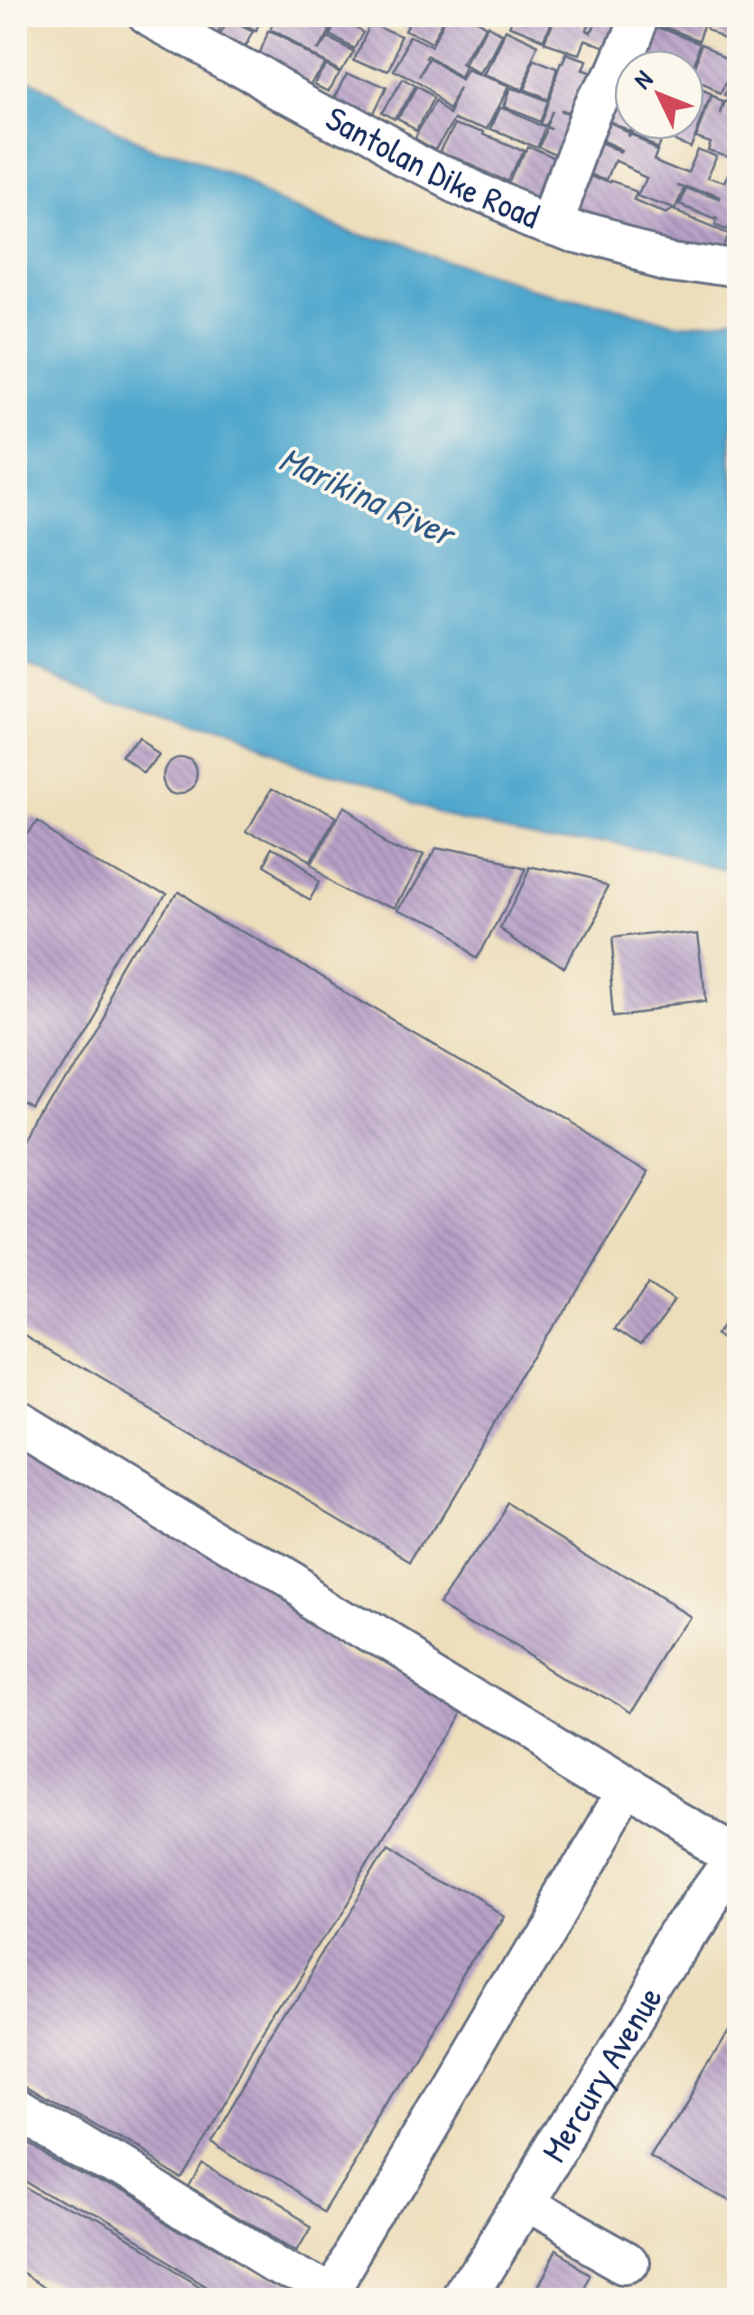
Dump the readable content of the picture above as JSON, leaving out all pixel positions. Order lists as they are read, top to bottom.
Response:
{
  "streets": {
    "street": ["Santolan Dike Road", "Mercury Avenue"]
  },
  "water": ["Marikina River"],
  "north": "top left"
}
